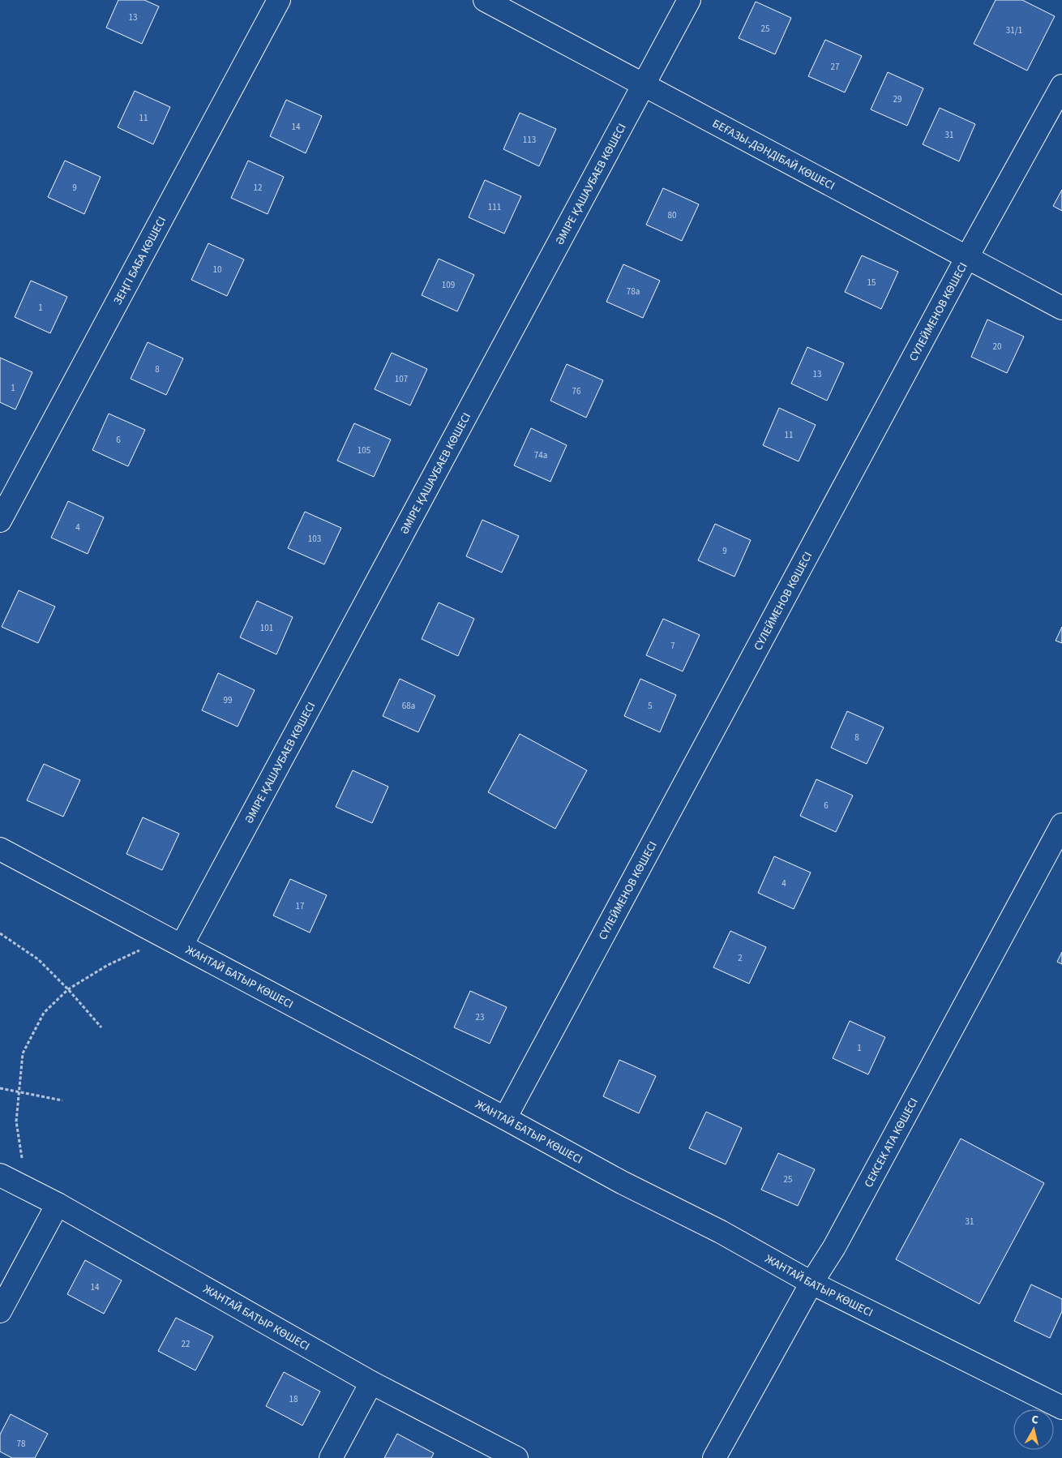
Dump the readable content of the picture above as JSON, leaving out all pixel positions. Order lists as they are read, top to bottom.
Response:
{
  "streets": {
    "street": [
      "БЕҒАЗЫ-ДӘНДІБАЙ КӨШЕСІ",
      "ӘМІРЕ ҚАШАУБАЕВ КӨШЕСІ",
      "ЗЕҢГІ БАБА КӨШЕСІ",
      "СҮЛЕЙМЕНОВ КӨШЕСІ",
      "ЖАНТАЙ БАТЫР КӨШЕСІ",
      "СЕКСЕК АТА КӨШЕСІ"
    ]
  },
  "crossings": [
    ["БЕҒАЗЫ-ДӘНДІБАЙ КӨШЕСІ", "ӘМІРЕ ҚАШАУБАЕВ КӨШЕСІ"],
    ["БЕҒАЗЫ-ДӘНДІБАЙ КӨШЕСІ", "СҮЛЕЙМЕНОВ КӨШЕСІ"],
    ["ӘМІРЕ ҚАШАУБАЕВ КӨШЕСІ", "ЖАНТАЙ БАТЫР КӨШЕСІ"],
    ["СҮЛЕЙМЕНОВ КӨШЕСІ", "ЖАНТАЙ БАТЫР КӨШЕСІ"],
    ["ЖАНТАЙ БАТЫР КӨШЕСІ", "СЕКСЕК АТА КӨШЕСІ"]
  ],
  "house_numbers": [
    "13",
    "25",
    "31/1",
    "27",
    "29",
    "11",
    "14",
    "31",
    "113",
    "9",
    "12",
    "111",
    "80",
    "10",
    "15",
    "109",
    "78а",
    "1",
    "20",
    "8",
    "13",
    "107",
    "1",
    "76",
    "11",
    "6",
    "105",
    "74а",
    "4",
    "103",
    "9",
    "101",
    "7",
    "99",
    "68а",
    "5",
    "8",
    "6",
    "4",
    "17",
    "2",
    "23",
    "1",
    "25",
    "31",
    "14",
    "22",
    "18",
    "78"
  ],
  "north": "top"
}
